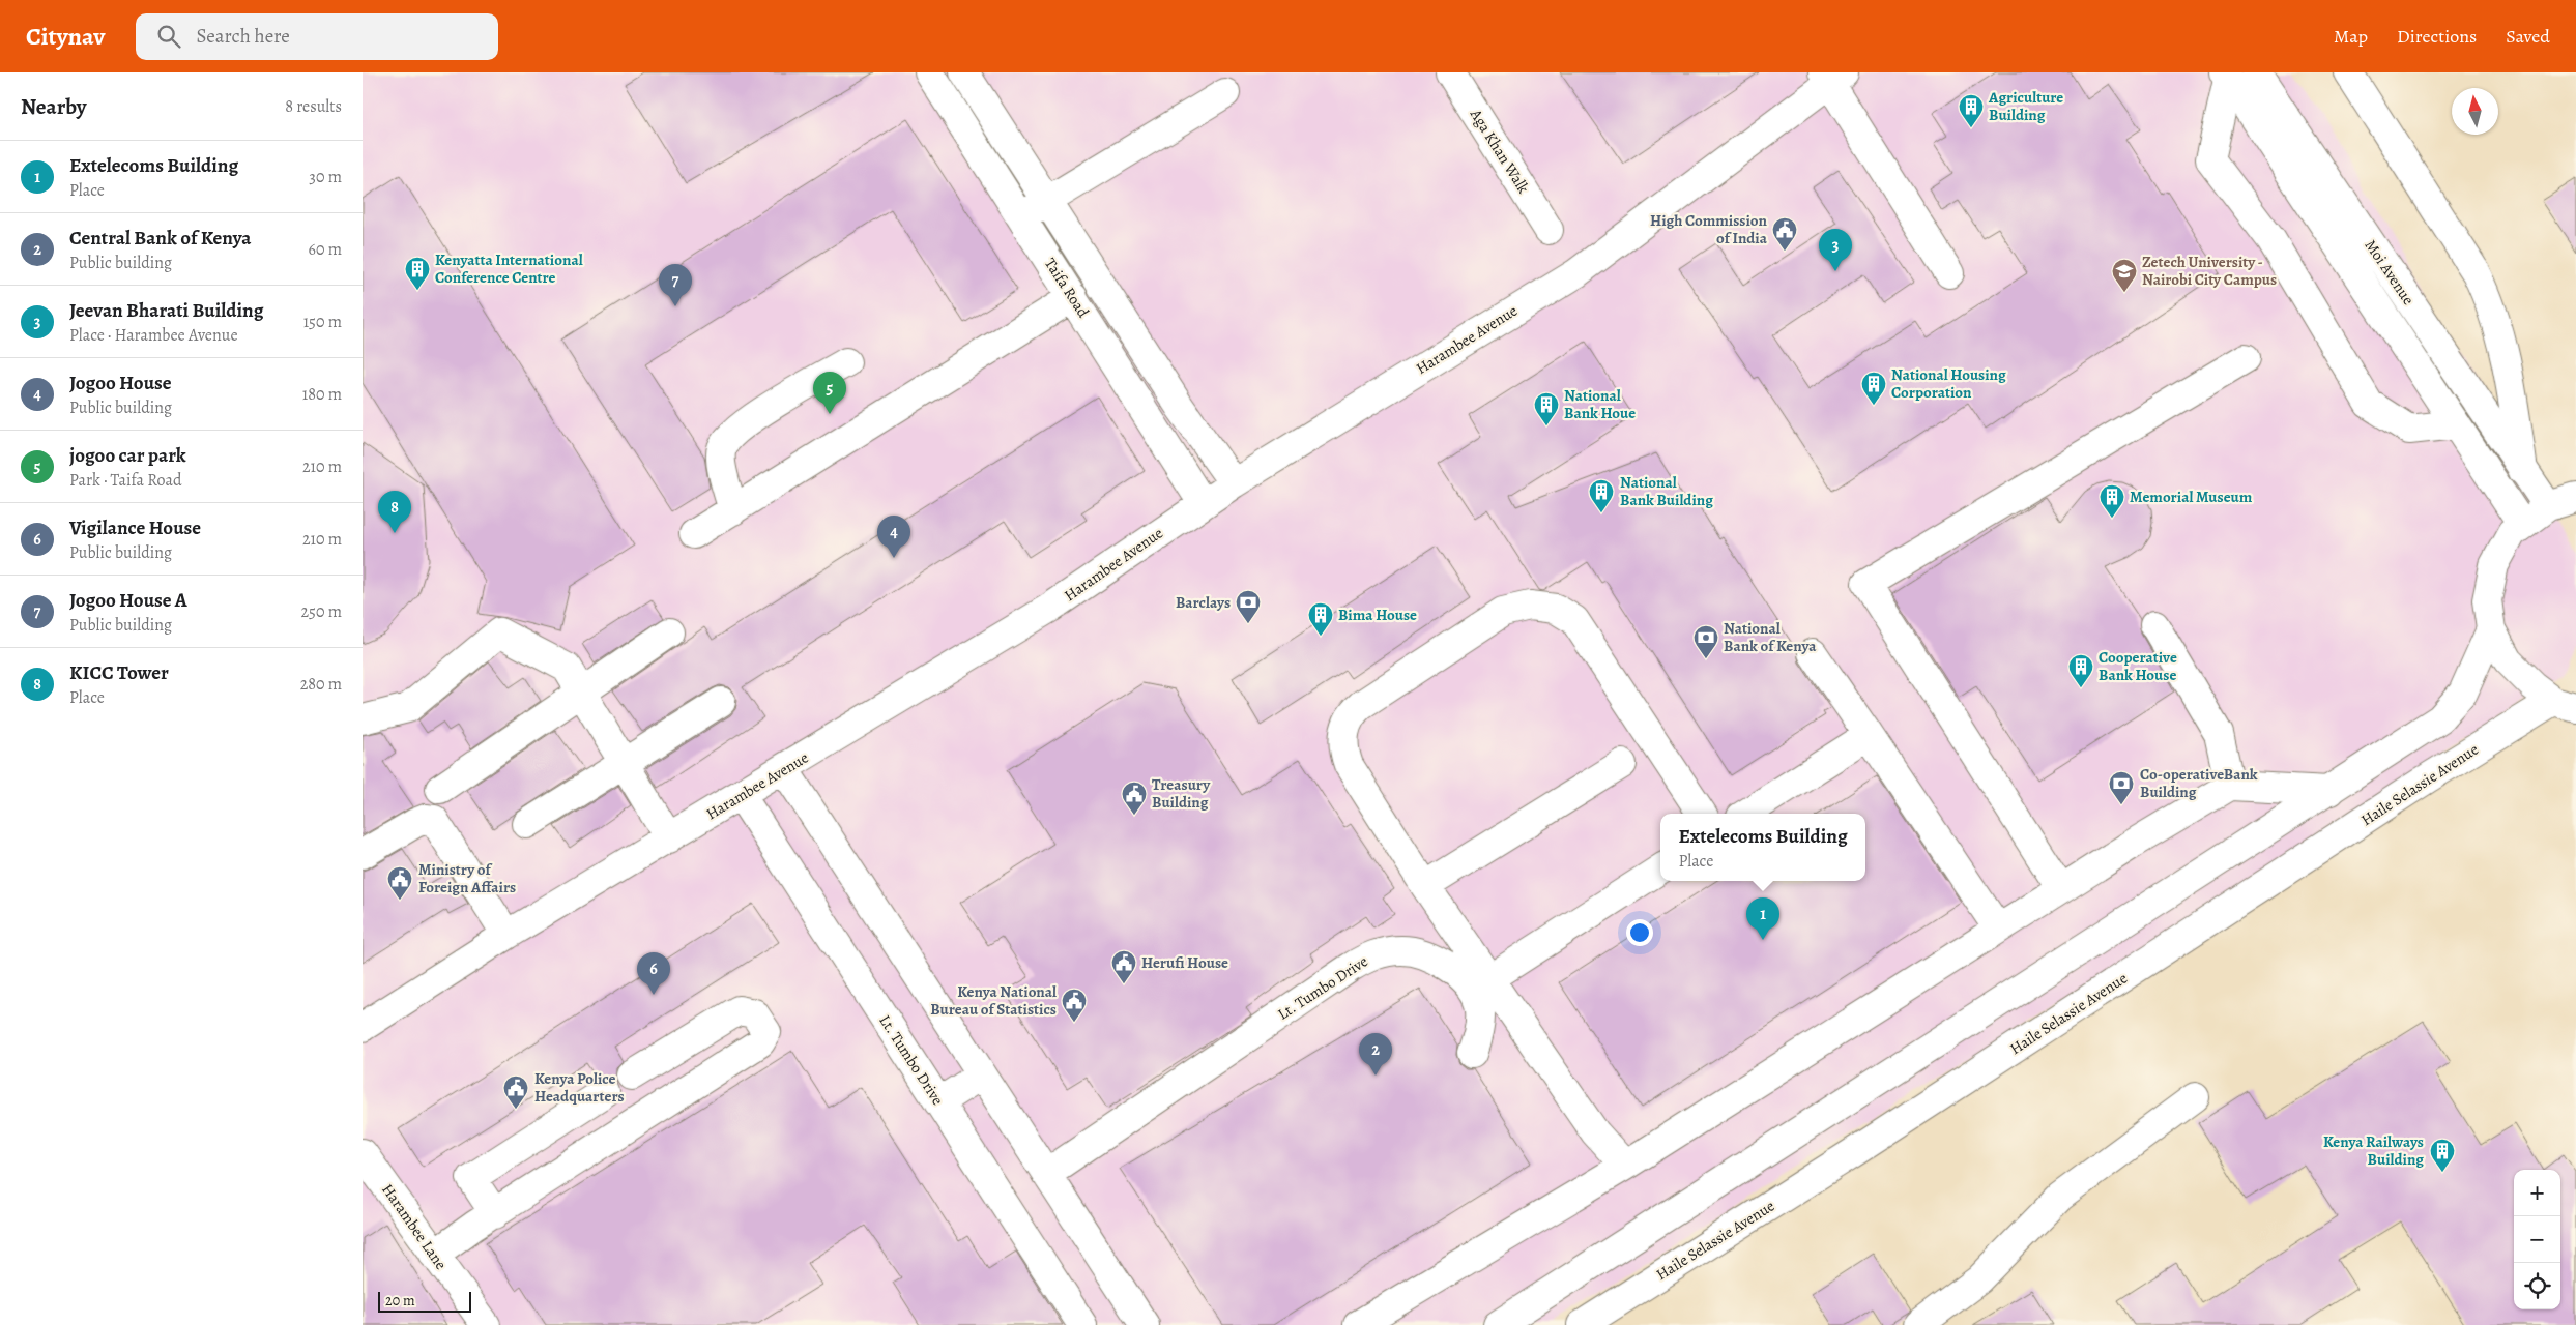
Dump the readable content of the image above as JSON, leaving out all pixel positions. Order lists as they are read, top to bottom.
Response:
{
  "streets": {
    "main road": [
      "Aga Khan Walk",
      "Moi Avenue",
      "Taifa Road",
      "Harambee Avenue",
      "Haile Selassie Avenue",
      "Lt. Tumbo Drive",
      "Harambee Lane"
    ]
  },
  "crossings": [
    ["Moi Avenue", "Haile Selassie Avenue"],
    ["Taifa Road", "Harambee Avenue"],
    ["Harambee Avenue", "Lt. Tumbo Drive"]
  ],
  "places": {
    "building": [
      "Agriculture Building",
      "Kenyatta International Conference Centre",
      "National Housing Corporation",
      "National Bank Houe",
      "National Bank Building",
      "Memorial Museum",
      "Bima House",
      "Cooperative Bank House",
      "Kenya Railways Building"
    ],
    "public building": [
      "High Commission of India",
      "Treasury Building",
      "Ministry of Foreign Affairs",
      "Herufi House",
      "Kenya National Bureau of Statistics",
      "Kenya Police Headquarters"
    ],
    "school or university": ["Zetech University - Nairobi City Campus"],
    "bank": ["Barclays", "National Bank of Kenya", "Co-operativeBank Building"]
  },
  "scale_bar": "20 m",
  "north": "top",
  "page": {
    "header": "Citynav",
    "search": "Search here",
    "nav": ["Map", "Directions", "Saved"],
    "heading": ["Nearby", "8 results"],
    "list": [
      {
        "mark": "1",
        "name": "Extelecoms Building",
        "note": "Place",
        "value": "30 m"
      },
      {
        "mark": "2",
        "name": "Central Bank of Kenya",
        "note": "Public building",
        "value": "60 m"
      },
      {
        "mark": "3",
        "name": "Jeevan Bharati Building",
        "note": "Place · Harambee Avenue",
        "value": "150 m"
      },
      {
        "mark": "4",
        "name": "Jogoo House",
        "note": "Public building",
        "value": "180 m"
      },
      {
        "mark": "5",
        "name": "jogoo car park",
        "note": "Park · Taifa Road",
        "value": "210 m"
      },
      {
        "mark": "6",
        "name": "Vigilance House",
        "note": "Public building",
        "value": "210 m"
      },
      {
        "mark": "7",
        "name": "Jogoo House A",
        "note": "Public building",
        "value": "250 m"
      },
      {
        "mark": "8",
        "name": "KICC Tower",
        "note": "Place",
        "value": "280 m"
      }
    ],
    "pins": [
      "3",
      "7",
      "5",
      "8",
      "4",
      "1",
      "6",
      "2"
    ],
    "popup": ["Extelecoms Building", "Place"],
    "map_buttons": ["+", "−"],
    "scale": "20 m"
  }
}
